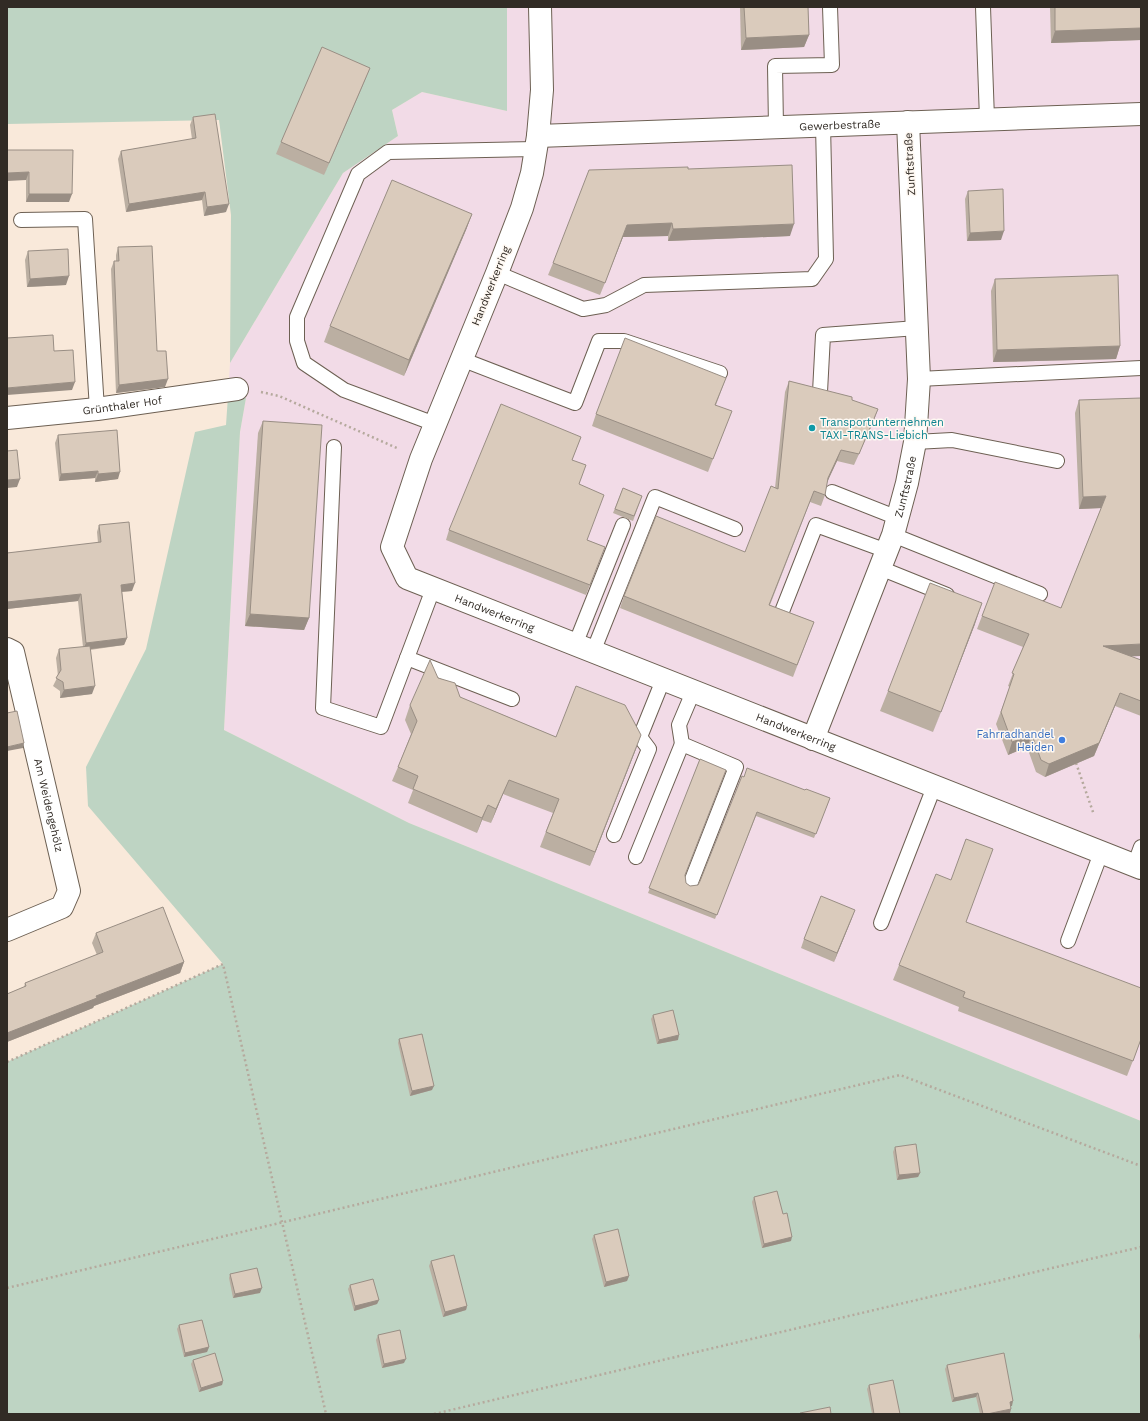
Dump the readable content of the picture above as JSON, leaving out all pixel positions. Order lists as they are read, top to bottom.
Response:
{
  "streets": {
    "street": [
      "Gewerbestraße",
      "Zunftstraße",
      "Handwerkerring",
      "Grünthaler Hof",
      "Am Weidengehölz"
    ]
  },
  "crossings": [
    ["Gewerbestraße", "Zunftstraße"],
    ["Gewerbestraße", "Handwerkerring"],
    ["Zunftstraße", "Handwerkerring"]
  ],
  "places": ["Transportunternehmen TAXI-TRANS-Liebich", "Fahrradhandel Heiden"]
}
